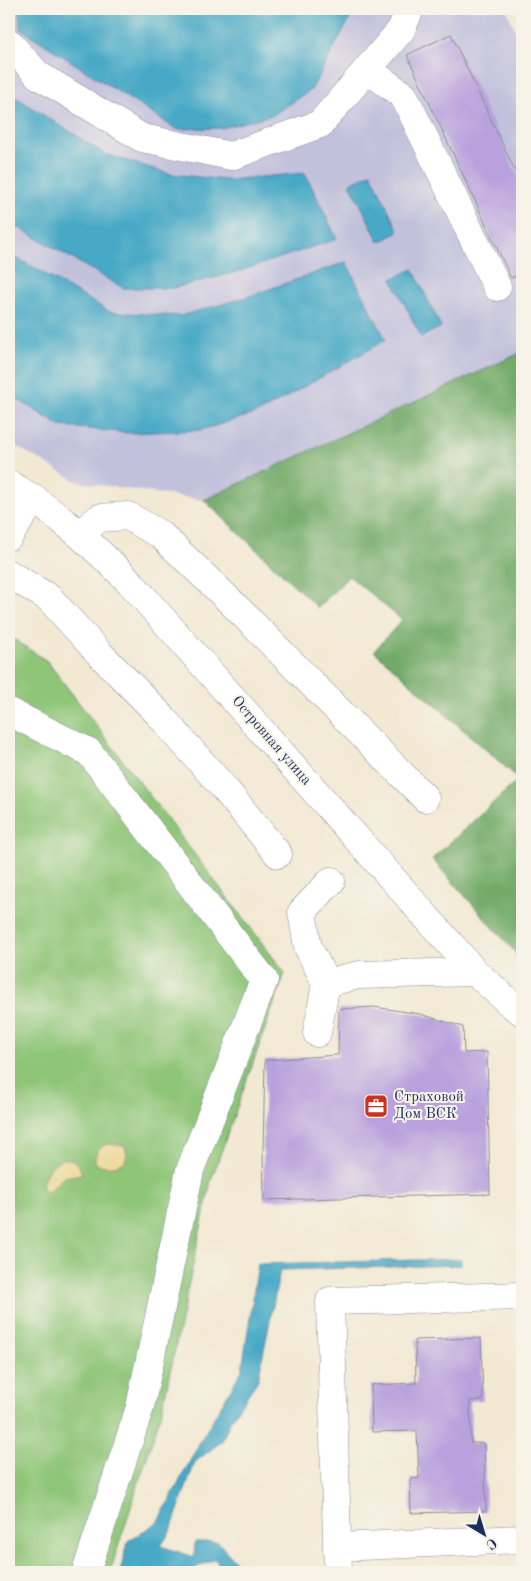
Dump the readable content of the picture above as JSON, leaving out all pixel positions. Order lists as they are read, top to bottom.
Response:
{
  "streets": {
    "street": ["Островная улица"]
  },
  "places": {
    "office": ["Страховой Дом ВСК"]
  },
  "north": "bottom right"
}
